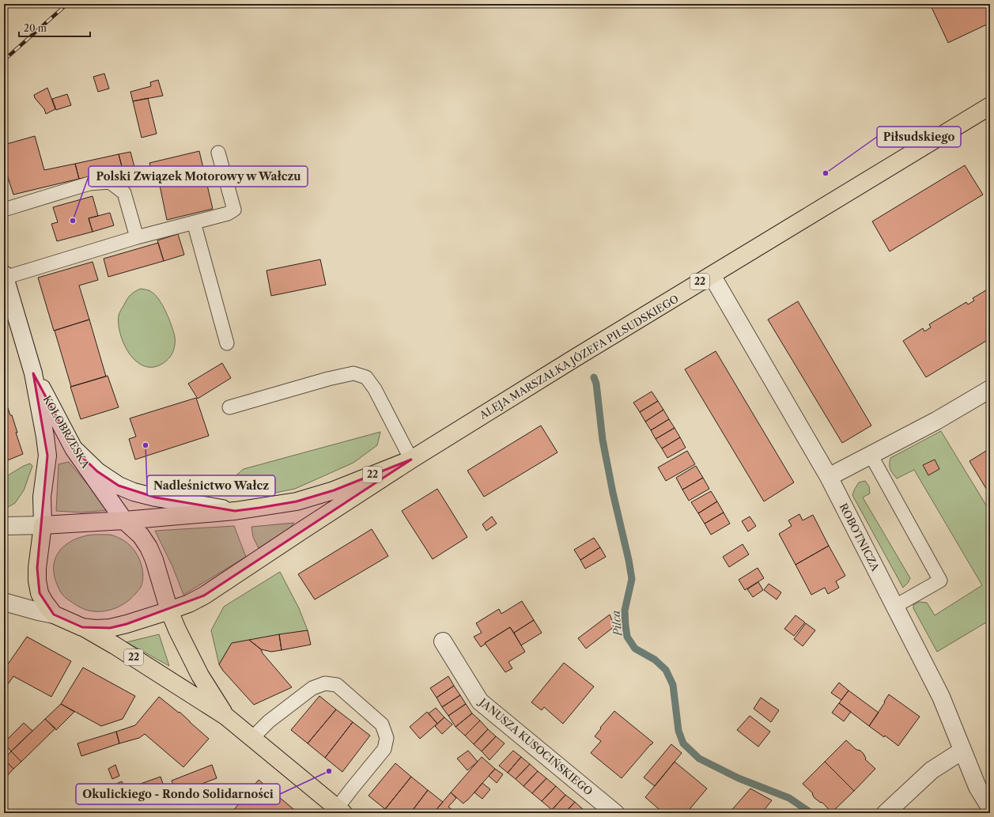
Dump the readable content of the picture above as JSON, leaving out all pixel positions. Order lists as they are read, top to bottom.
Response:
{
  "streets": {
    "main road": ["22", "ALEJA MARSZAŁKA JÓZEFA PIŁSUDSKIEGO"],
    "street": ["KOŁOBRZESKA", "ROBOTNICZA", "JANUSZA KUSOCIŃSKIEGO"]
  },
  "crossings": [
    ["22", "ALEJA MARSZAŁKA JÓZEFA PIŁSUDSKIEGO"],
    ["22", "KOŁOBRZESKA"],
    ["ALEJA MARSZAŁKA JÓZEFA PIŁSUDSKIEGO", "KOŁOBRZESKA"],
    ["ALEJA MARSZAŁKA JÓZEFA PIŁSUDSKIEGO", "ROBOTNICZA"]
  ],
  "water": ["Pilca"],
  "places": [
    "Piłsudskiego",
    "Polski Związek Motorowy w Wałczu",
    "Nadleśnictwo Wałcz",
    "Okulickiego - Rondo Solidarności"
  ],
  "scale_bar": "20 m"
}
